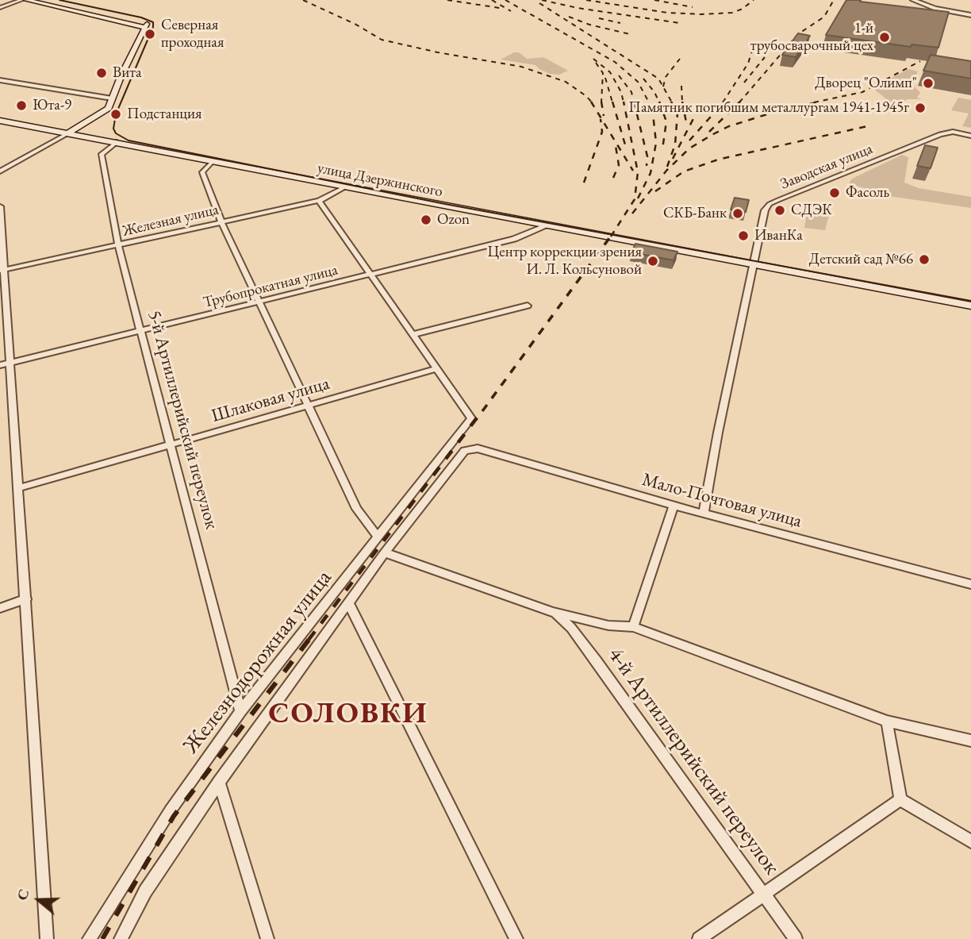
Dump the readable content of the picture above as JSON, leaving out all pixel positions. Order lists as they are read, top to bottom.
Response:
{
  "streets": {
    "main road": ["улица Дзержинского"],
    "street": [
      "Заводская улица",
      "Железная улица",
      "Трубопрокатная улица",
      "Шлаковая улица",
      "5-й Артиллерийский переулок",
      "Мало-Почтовая улица",
      "Железнодорожная улица",
      "4-й Артиллерийский переулок"
    ]
  },
  "crossings": [
    ["Заводская улица", "улица Дзержинского"],
    ["улица Дзержинского", "Железная улица"],
    ["улица Дзержинского", "Трубопрокатная улица"],
    ["улица Дзержинского", "5-й Артиллерийский переулок"],
    ["Железная улица", "5-й Артиллерийский переулок"],
    ["Трубопрокатная улица", "5-й Артиллерийский переулок"],
    ["Шлаковая улица", "5-й Артиллерийский переулок"],
    ["Шлаковая улица", "Железнодорожная улица"],
    ["5-й Артиллерийский переулок", "Железнодорожная улица"],
    ["Мало-Почтовая улица", "Железнодорожная улица"]
  ],
  "districts": ["СОЛОВКИ"],
  "places": [
    "Северная проходная",
    "1-й трубосварочный цех",
    "Вита",
    "Дворец \"Олимп\"",
    "Юта-9",
    "Памятник погибшим металлургам 1941-1945г",
    "Подстанция",
    "Фасоль",
    "СДЭК",
    "СКБ-Банк",
    "Ozon",
    "ИванКа",
    "Детский сад №66",
    "Центр коррекции зрения И. Л. Кольсуновой"
  ],
  "north": "left"
}
